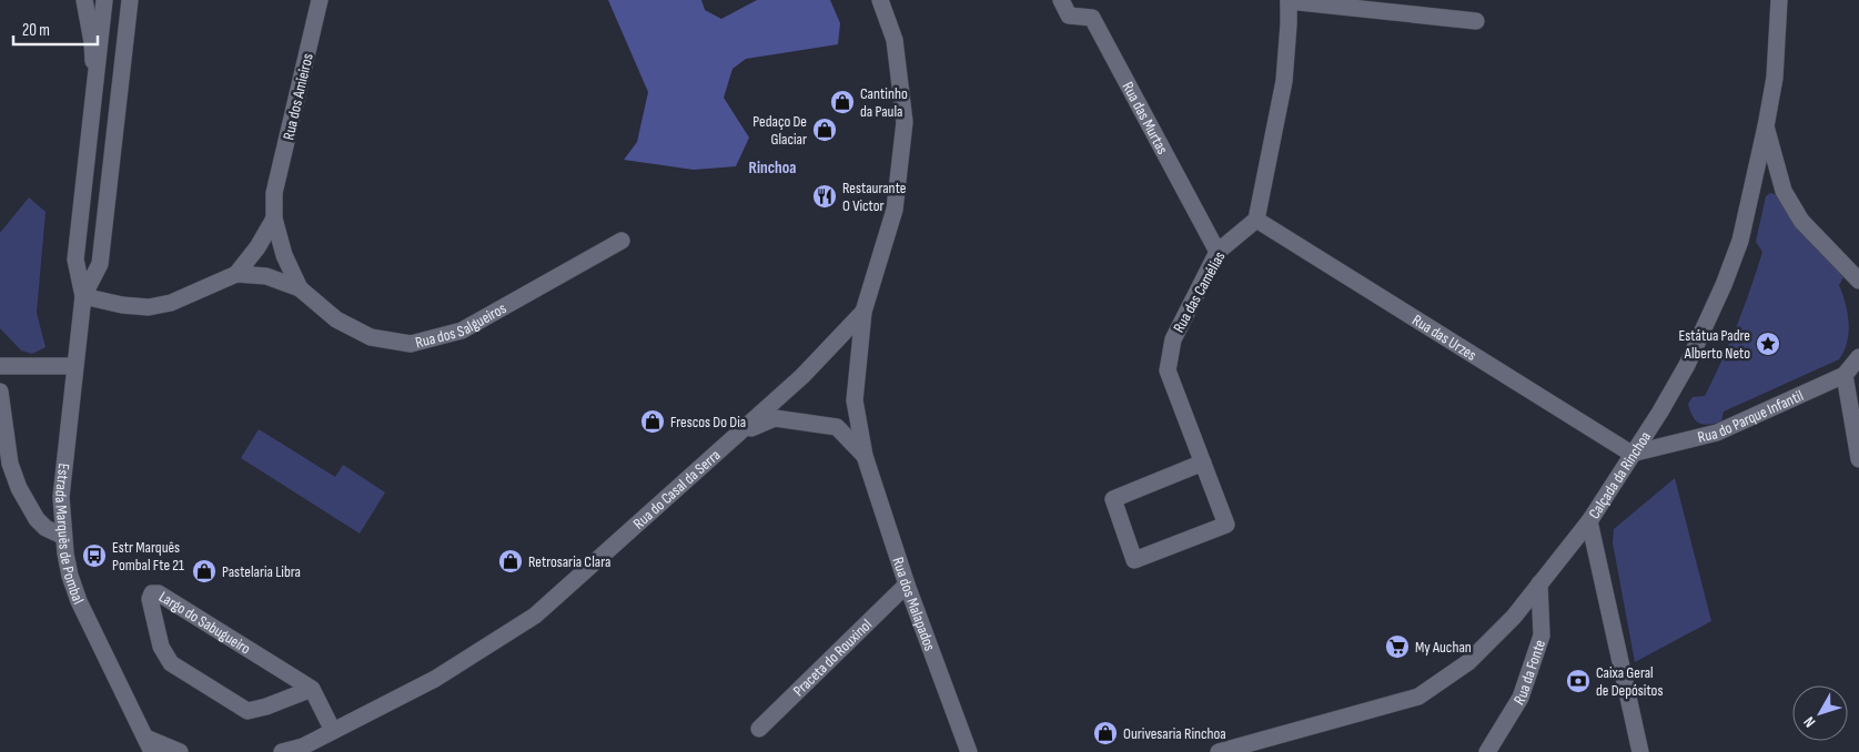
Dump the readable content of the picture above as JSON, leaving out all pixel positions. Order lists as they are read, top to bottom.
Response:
{
  "streets": {
    "street": [
      "Rua dos Amieiros",
      "Rua das Murtas",
      "Rua das Camélias",
      "Rua dos Salgueiros",
      "Rua das Urzes",
      "Rua do Parque Infantil",
      "Calçada da Rinchoa",
      "Rua do Casal da Serra",
      "Estrada Marquês de Pombal",
      "Rua dos Malapados",
      "Largo do Sabugueiro",
      "Praceta do Rouxinol",
      "Rua da Fonte"
    ]
  },
  "crossings": [
    ["Rua dos Amieiros", "Rua dos Salgueiros"],
    ["Rua das Murtas", "Rua das Camélias"],
    ["Rua das Camélias", "Rua das Urzes"],
    ["Rua dos Salgueiros", "Estrada Marquês de Pombal"],
    ["Rua das Urzes", "Rua do Parque Infantil"],
    ["Rua das Urzes", "Calçada da Rinchoa"],
    ["Rua do Parque Infantil", "Calçada da Rinchoa"],
    ["Calçada da Rinchoa", "Rua da Fonte"],
    ["Rua do Casal da Serra", "Rua dos Malapados"],
    ["Rua dos Malapados", "Praceta do Rouxinol"]
  ],
  "districts": ["Rinchoa"],
  "places": {
    "shop": [
      "Cantinho da Paula",
      "Pedaço De Glaciar",
      "Frescos Do Dia",
      "Retrosaria Clara",
      "Pastelaria Libra",
      "Ourivesaria Rinchoa"
    ],
    "restaurant": ["Restaurante O Victor"],
    "place": ["Estátua Padre Alberto Neto"],
    "bus stop": ["Estr Marquês Pombal Fte 21"],
    "supermarket": ["My Auchan"],
    "bank": ["Caixa Geral de Depósitos"]
  },
  "scale_bar": "20 m",
  "north": "bottom left"
}
